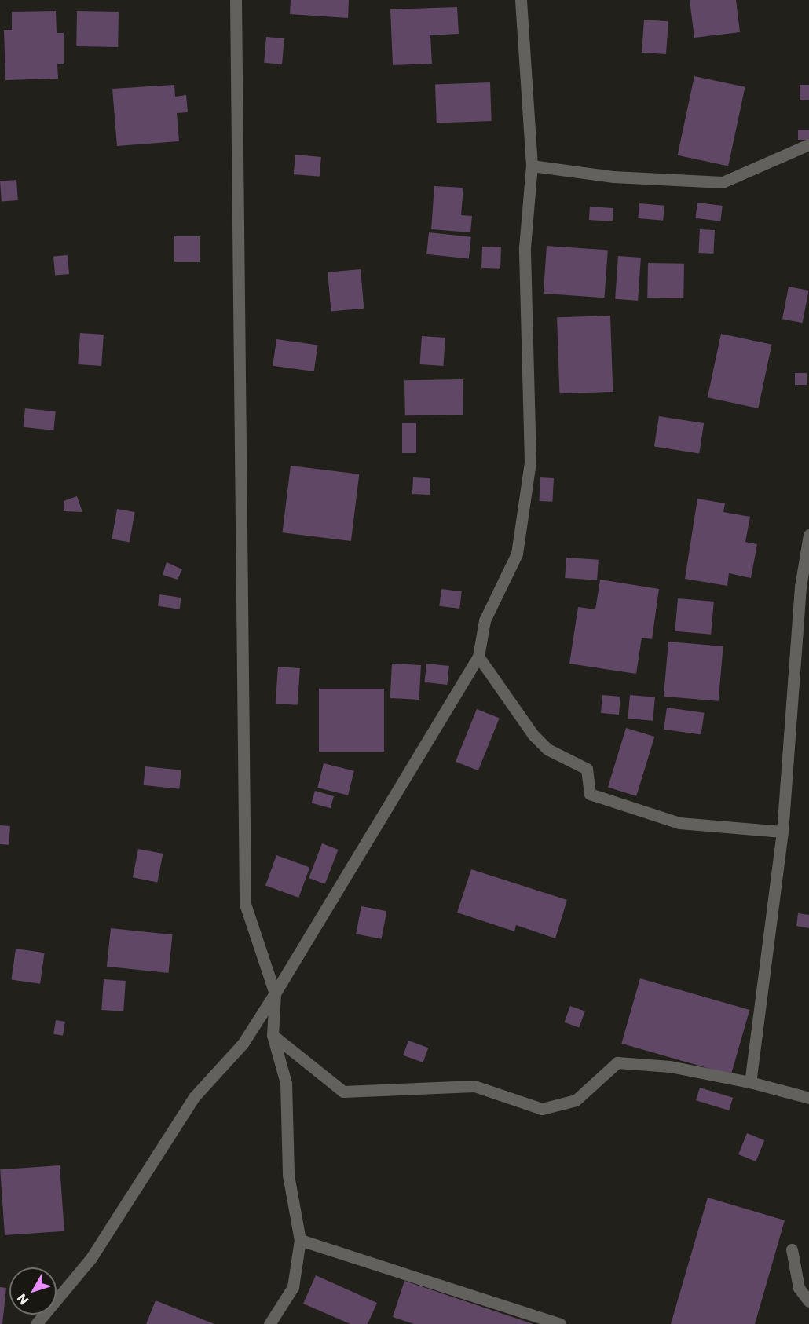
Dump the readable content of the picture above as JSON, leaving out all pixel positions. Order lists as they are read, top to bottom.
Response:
{
  "north": "bottom left"
}
